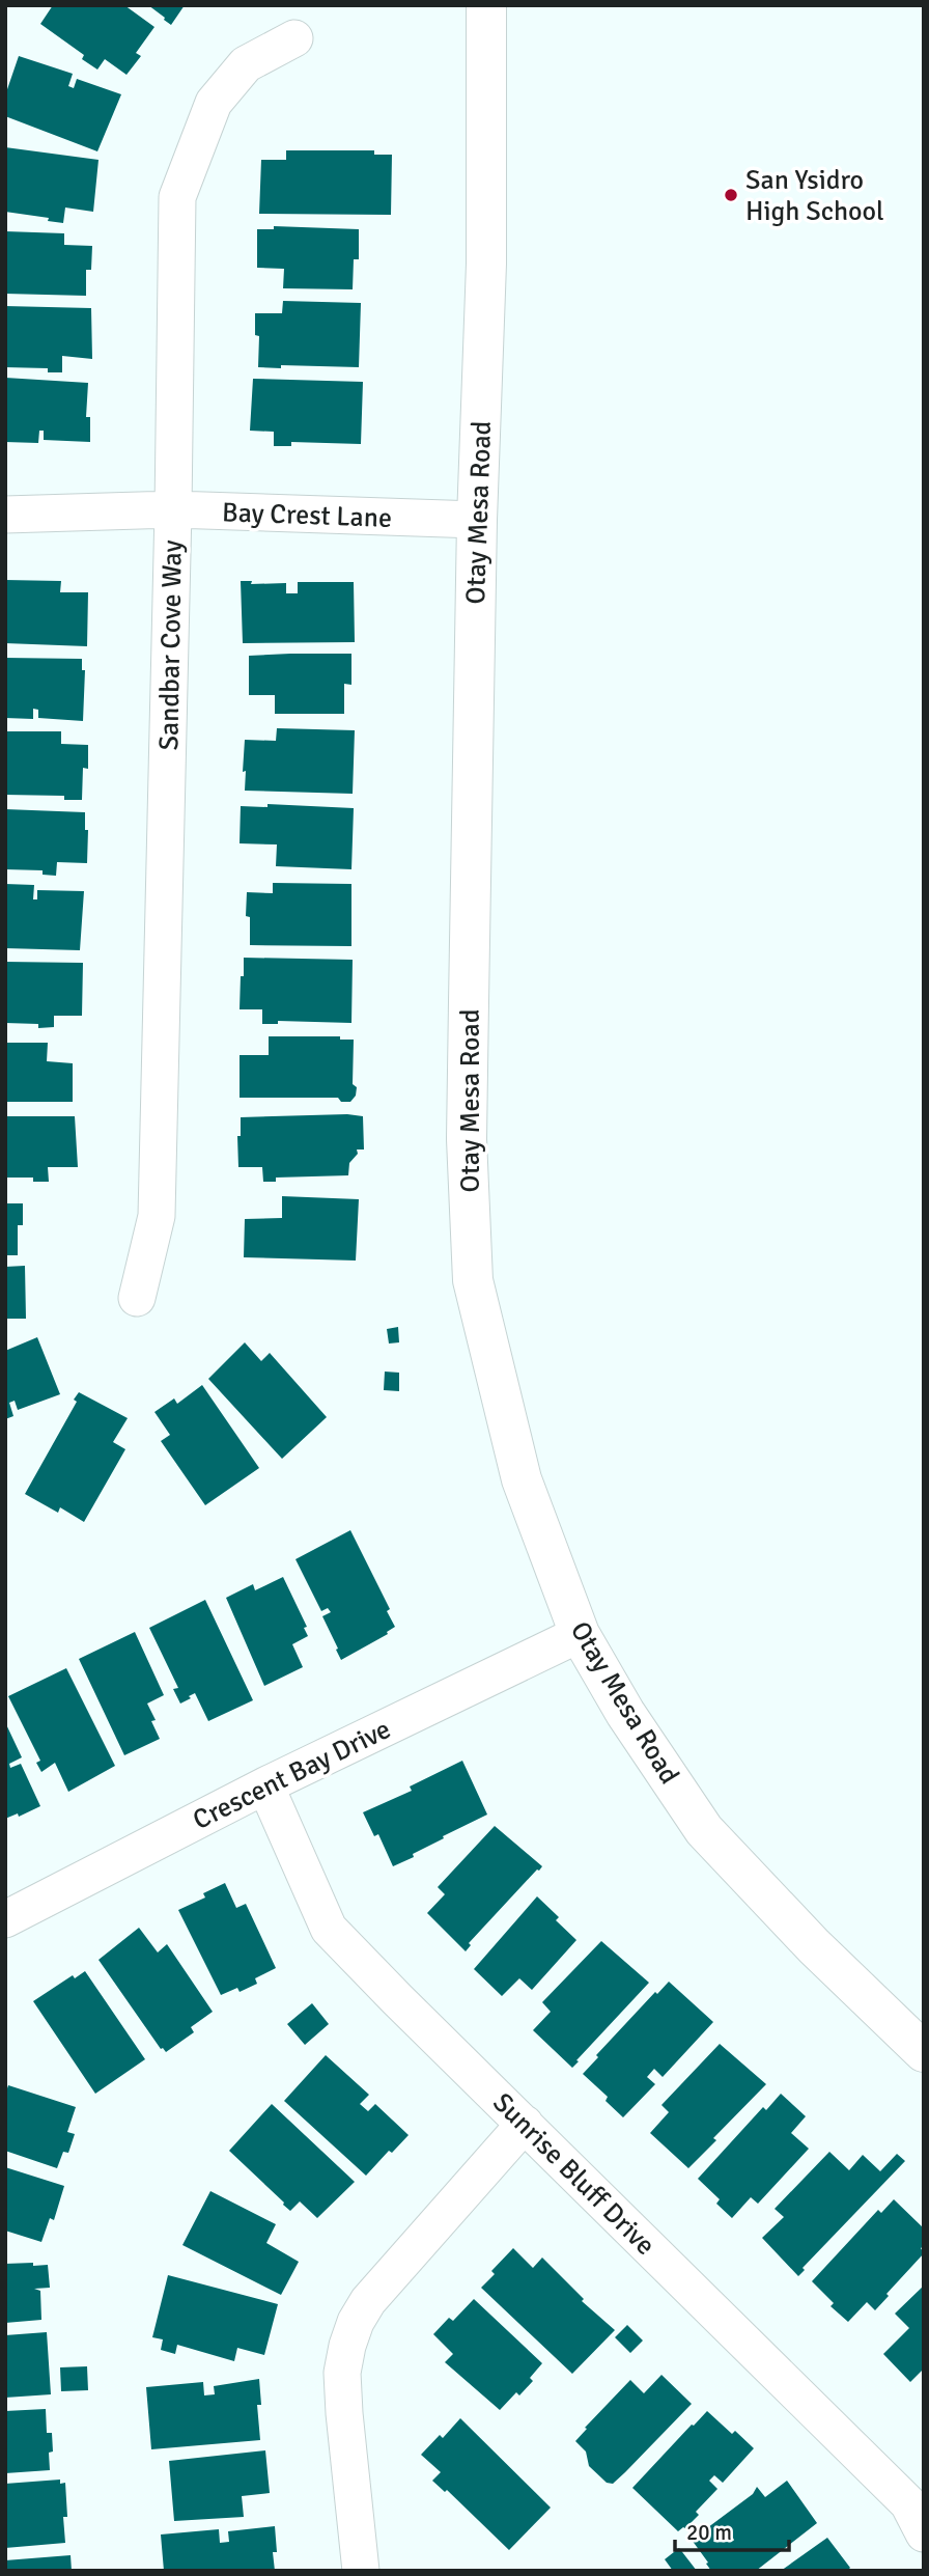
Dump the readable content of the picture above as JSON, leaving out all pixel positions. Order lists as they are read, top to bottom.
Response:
{
  "streets": {
    "main road": ["Otay Mesa Road"],
    "street": [
      "Bay Crest Lane",
      "Sandbar Cove Way",
      "Crescent Bay Drive",
      "Sunrise Bluff Drive"
    ]
  },
  "crossings": [
    ["Otay Mesa Road", "Bay Crest Lane"],
    ["Otay Mesa Road", "Crescent Bay Drive"],
    ["Bay Crest Lane", "Sandbar Cove Way"],
    ["Crescent Bay Drive", "Sunrise Bluff Drive"]
  ],
  "places": ["San Ysidro High School"],
  "scale_bar": "20 m"
}
